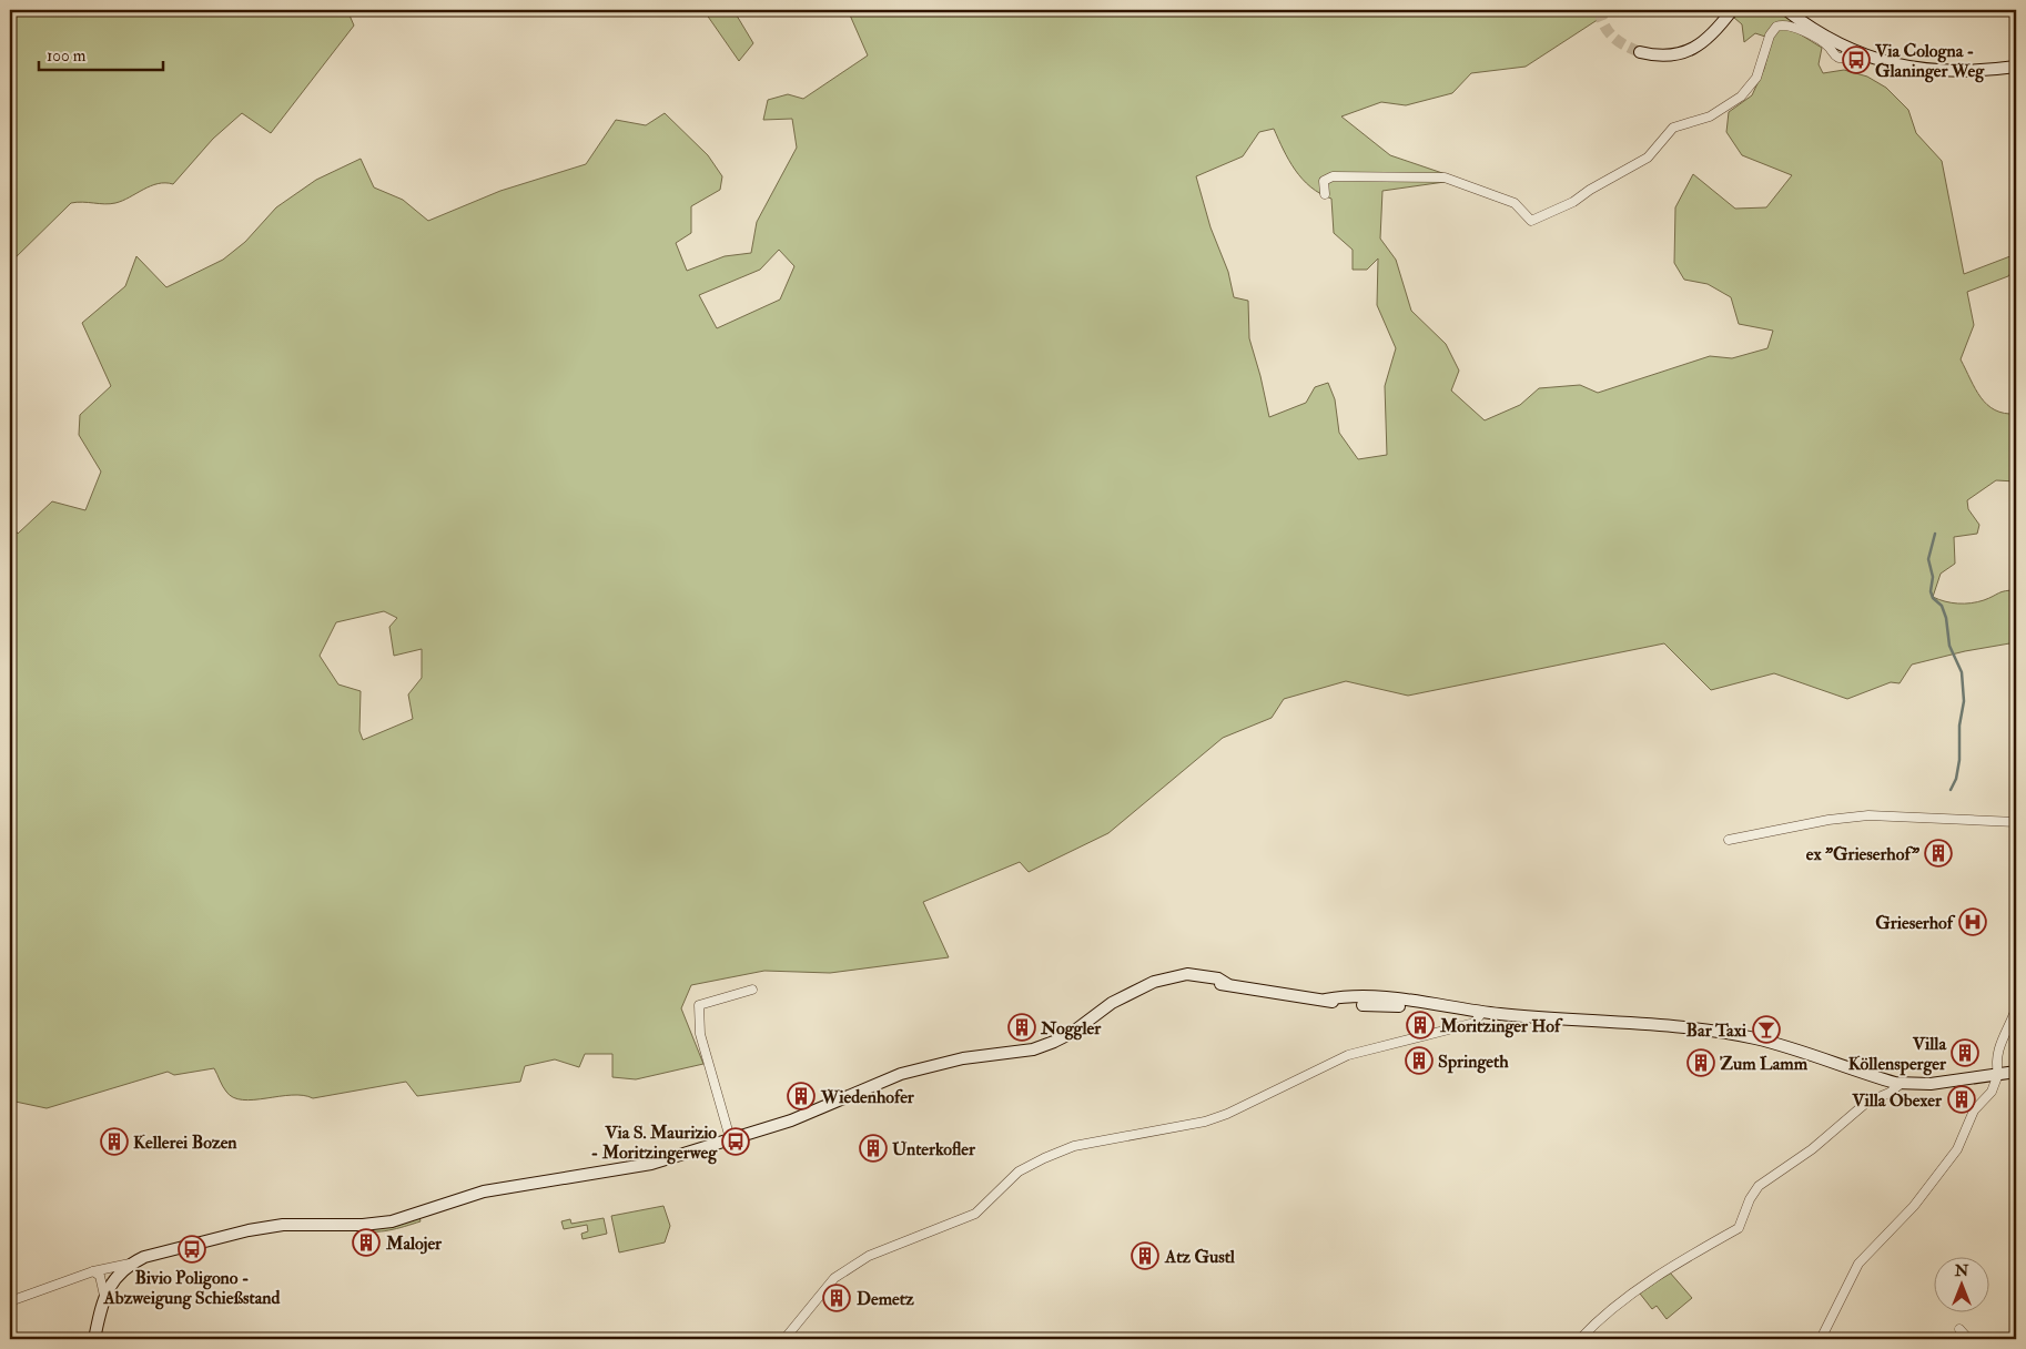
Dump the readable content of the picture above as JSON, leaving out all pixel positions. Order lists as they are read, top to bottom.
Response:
{
  "places": {
    "bus stop": ["Via Cologna - Glaninger Weg", "Via S. Maurizio - Moritzingerweg", "Bivio Poligono - Abzweigung Schießstand"],
    "building": [
      "ex \"Grieserhof\"",
      "Moritzinger Hof",
      "Noggler",
      "Villa Köllensperger",
      "Springeth",
      "Zum Lamm",
      "Wiedenhofer",
      "Villa Obexer",
      "Kellerei Bozen",
      "Unterkofler",
      "Malojer",
      "Atz Gustl",
      "Demetz"
    ],
    "hospital": ["Grieserhof"],
    "bar": ["Bar Taxi"]
  },
  "scale_bar": "100 m",
  "north": "top"
}
